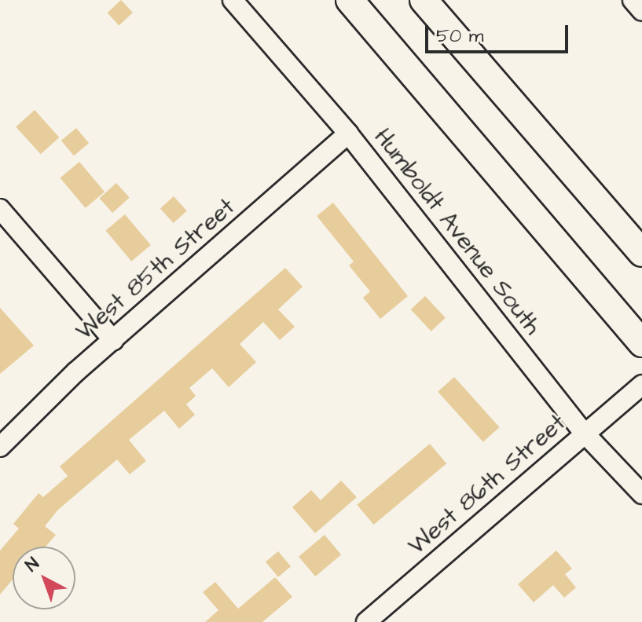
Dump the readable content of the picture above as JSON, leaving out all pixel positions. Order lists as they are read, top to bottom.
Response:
{
  "streets": {
    "street": ["Humboldt Avenue South", "West 85th Street", "West 86th Street"]
  },
  "crossings": [
    ["Humboldt Avenue South", "West 85th Street"],
    ["Humboldt Avenue South", "West 86th Street"]
  ],
  "scale_bar": "50 m",
  "north": "top left"
}
